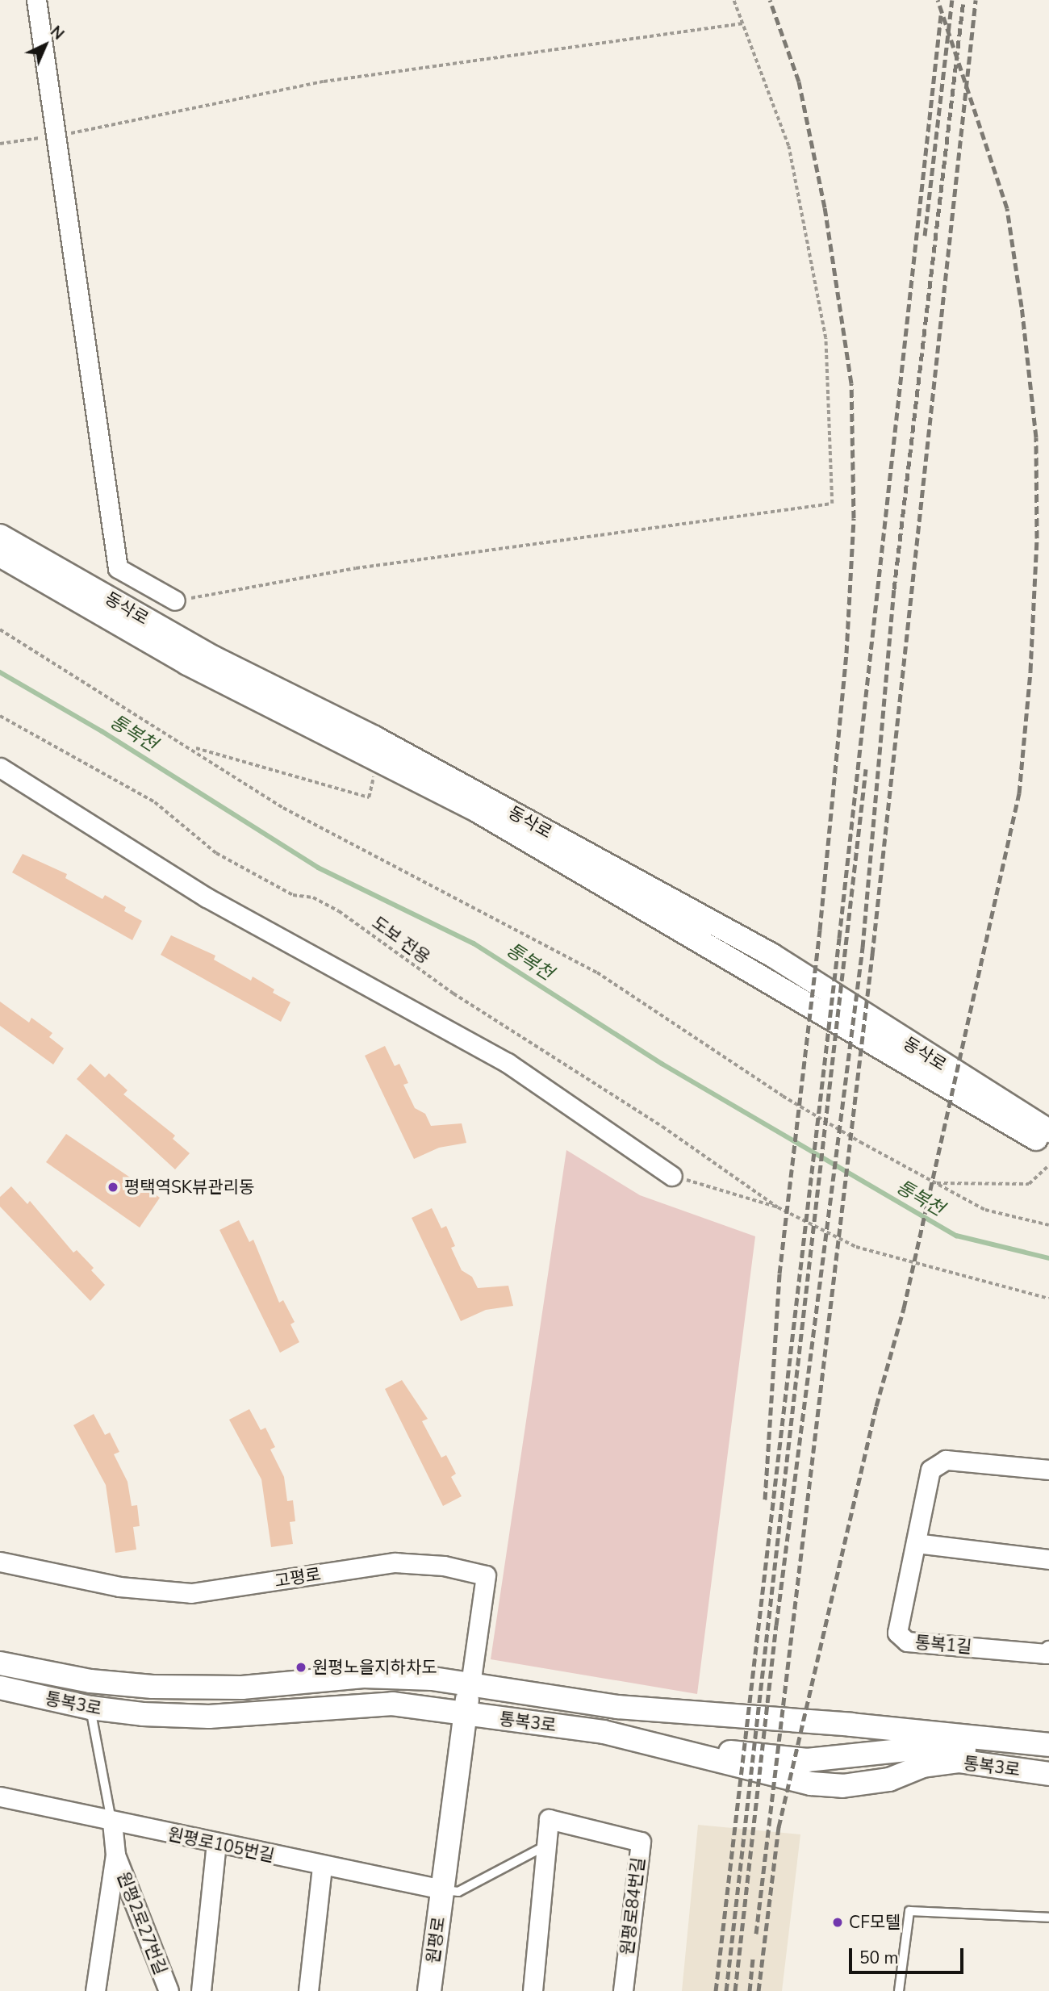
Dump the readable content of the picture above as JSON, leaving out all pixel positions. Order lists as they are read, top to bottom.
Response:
{
  "streets": {
    "street": [
      "동삭로",
      "고평로",
      "통복1길",
      "통복3로",
      "원평로105번길",
      "원평로84번길",
      "원평2로27번길",
      "원평로"
    ],
    "path": ["도보 전용"]
  },
  "crossings": [
    ["고평로", "통복3로"],
    ["고평로", "원평로"],
    ["통복3로", "원평2로27번길"],
    ["통복3로", "원평로"],
    ["원평로105번길", "원평2로27번길"],
    ["원평로105번길", "원평로"]
  ],
  "water": ["통복천"],
  "places": ["평택역SK뷰관리동", "원평노을지하차도", "CF모텔"],
  "scale_bar": "50 m",
  "north": "top right"
}
